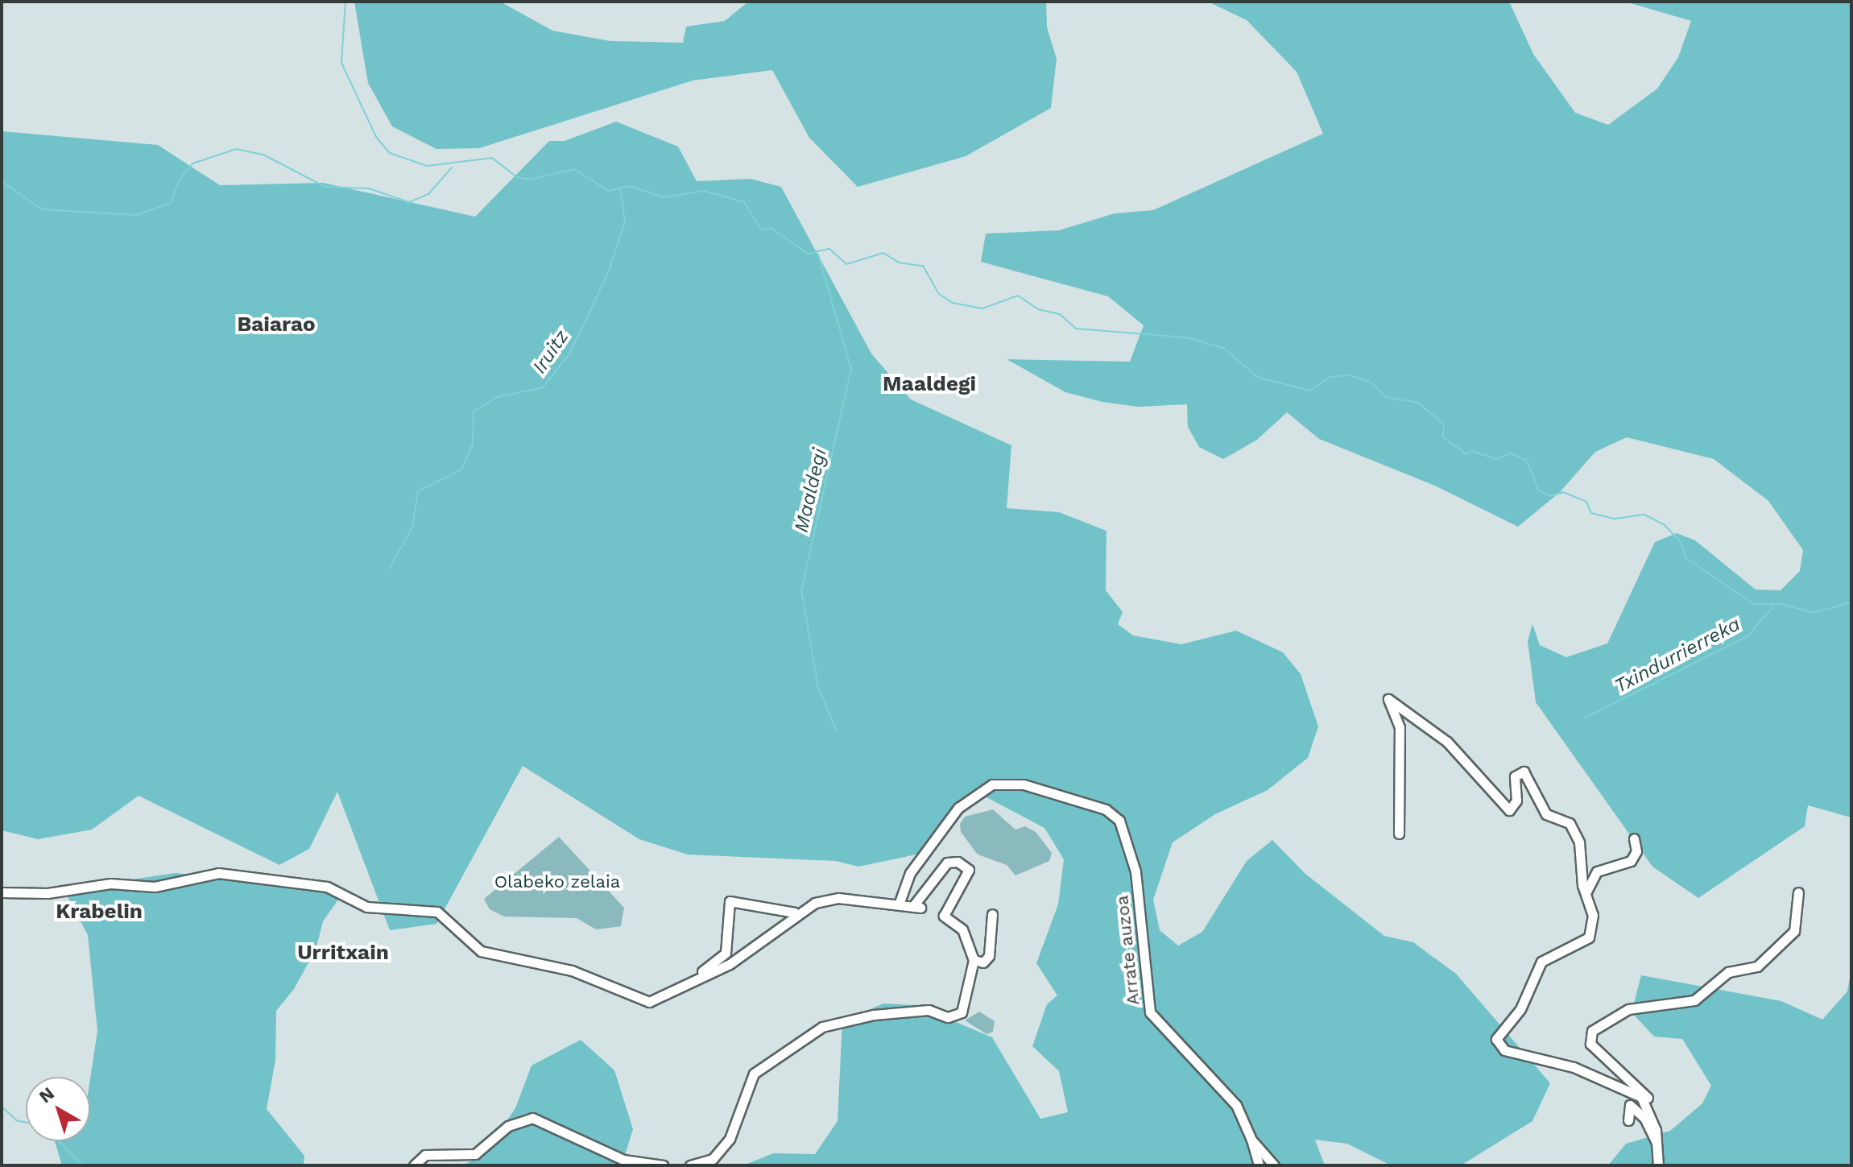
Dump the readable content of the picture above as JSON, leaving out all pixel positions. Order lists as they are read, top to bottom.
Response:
{
  "streets": {
    "street": ["Arrate auzoa"]
  },
  "districts": [
    "Baiarao",
    "Maaldegi",
    "Krabelin",
    "Urritxain"
  ],
  "water": ["Iruitz", "Maaldegi", "Txindurrierreka"],
  "parks": ["Olabeko zelaia"],
  "north": "top left"
}
